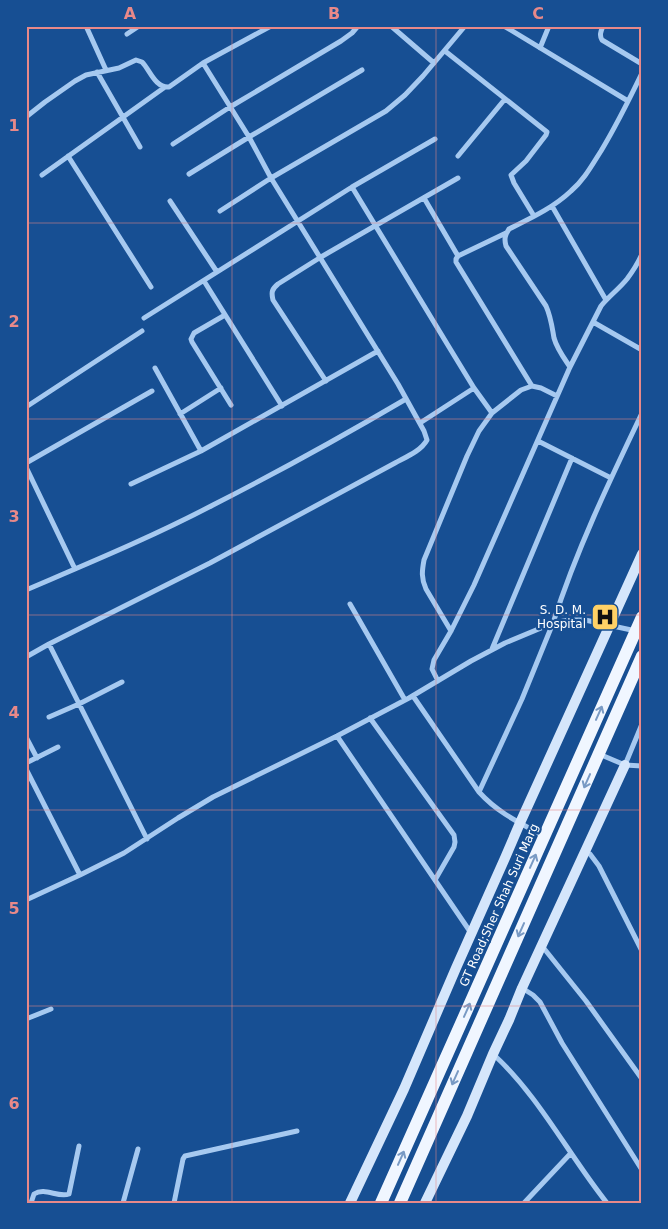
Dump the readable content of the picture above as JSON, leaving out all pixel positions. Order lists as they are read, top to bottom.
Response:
{
  "streets": {
    "main road": ["GT Road;Sher Shah Suri Marg"]
  },
  "places": {
    "hospital": ["S. D. M. Hospital"]
  },
  "grid": {
    "columns": ["A", "B", "C"],
    "rows": [
      "1",
      "2",
      "3",
      "4",
      "5",
      "6"
    ]
  }
}
